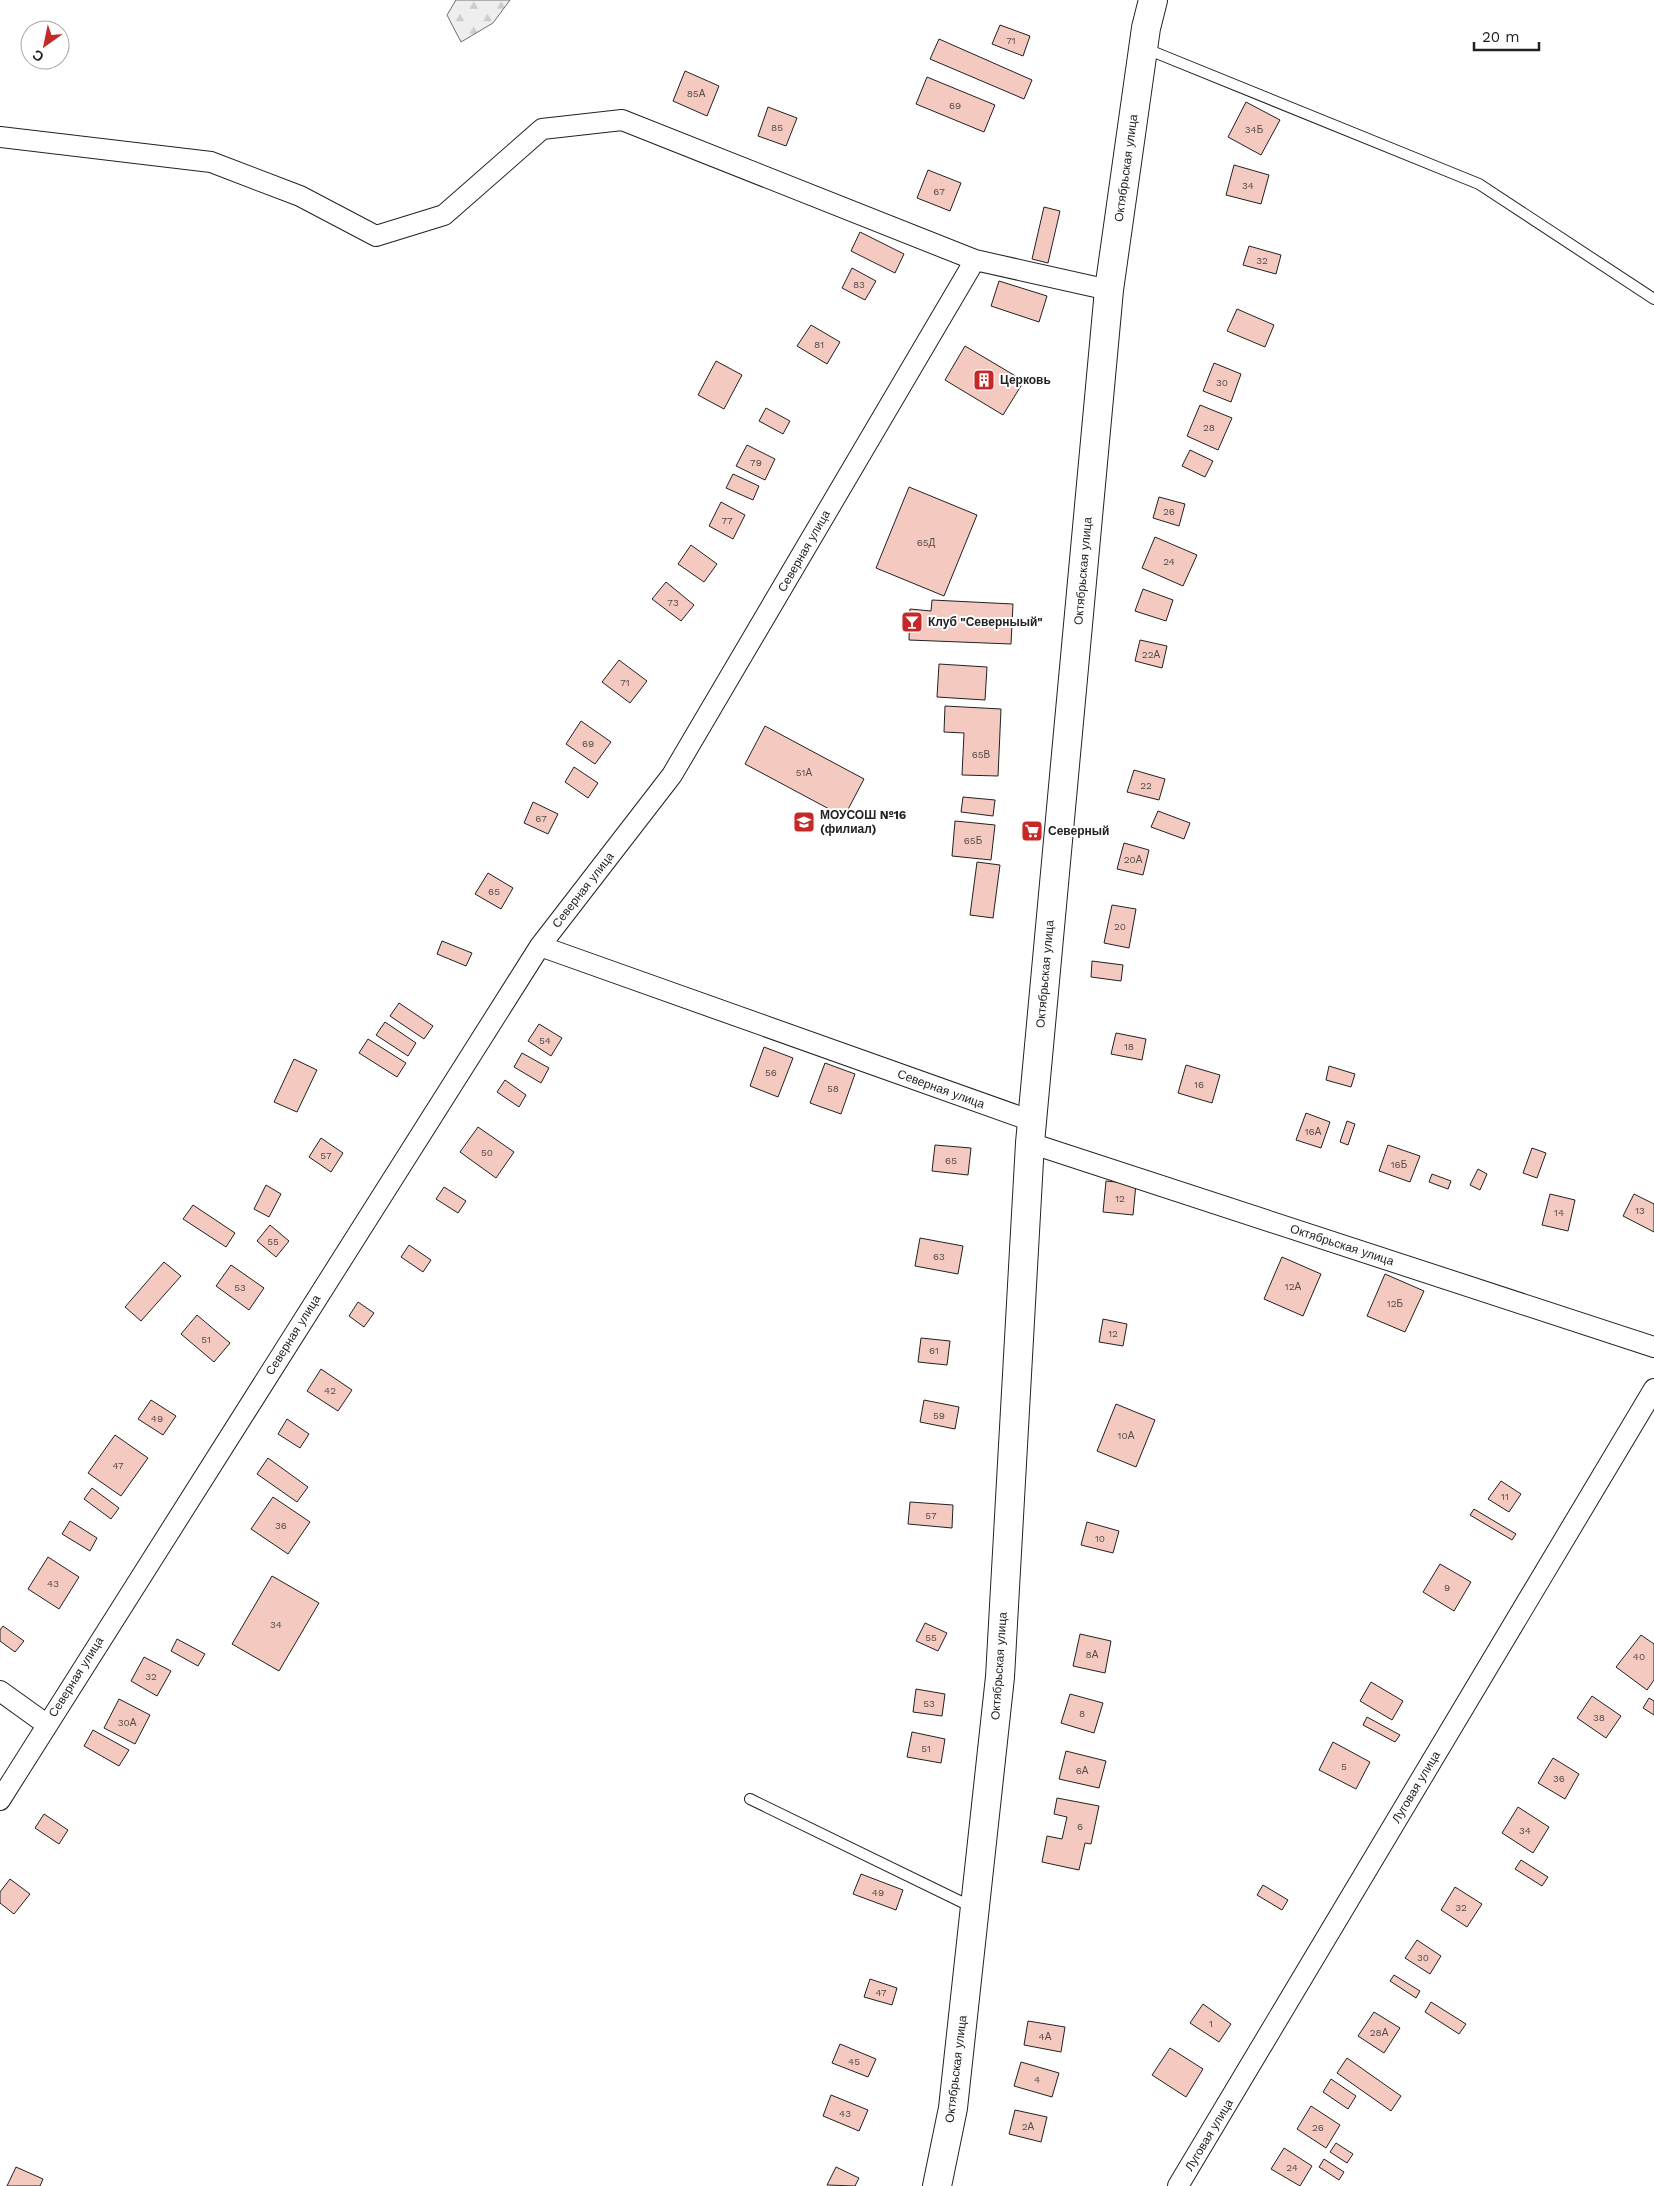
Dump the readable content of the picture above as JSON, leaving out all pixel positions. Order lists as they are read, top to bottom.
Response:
{
  "streets": {
    "street": ["Октябрьская улица", "Северная улица", "Луговая улица"]
  },
  "crossings": [
    ["Октябрьская улица", "Северная улица"]
  ],
  "places": {
    "building": ["Церковь"],
    "bar": ["Клуб \"Северныый\""],
    "school or university": ["МОУСОШ №16 (филиал)"],
    "supermarket": ["Северный"]
  },
  "house_numbers": [
    "71",
    "85А",
    "69",
    "85",
    "34Б",
    "34",
    "67",
    "32",
    "83",
    "81",
    "30",
    "28",
    "79",
    "26",
    "77",
    "65Д",
    "24",
    "73",
    "22А",
    "71",
    "69",
    "65В",
    "51А",
    "22",
    "67",
    "65Б",
    "20А",
    "65",
    "20",
    "54",
    "18",
    "56",
    "16",
    "58",
    "16А",
    "50",
    "57",
    "65",
    "16Б",
    "12",
    "13",
    "14",
    "55",
    "63",
    "12А",
    "53",
    "12Б",
    "12",
    "51",
    "61",
    "42",
    "59",
    "49",
    "10А",
    "47",
    "11",
    "57",
    "36",
    "10",
    "43",
    "9",
    "34",
    "55",
    "8А",
    "40",
    "32",
    "53",
    "8",
    "38",
    "30А",
    "51",
    "5",
    "6А",
    "36",
    "6",
    "34",
    "49",
    "32",
    "30",
    "47",
    "1",
    "28А",
    "4А",
    "45",
    "4",
    "43",
    "2А",
    "26",
    "24"
  ],
  "scale_bar": "20 m",
  "north": "bottom left"
}
